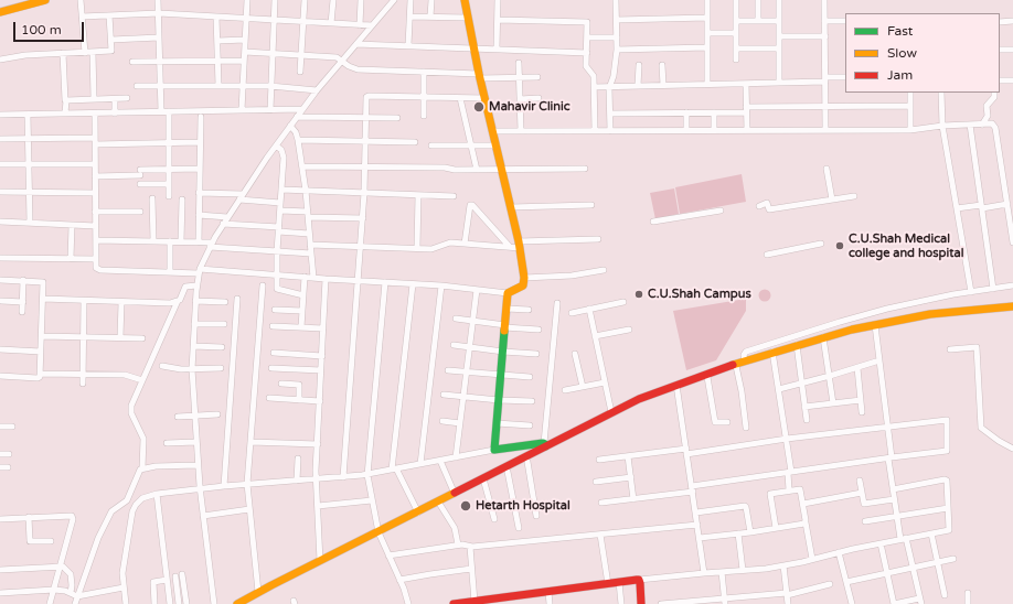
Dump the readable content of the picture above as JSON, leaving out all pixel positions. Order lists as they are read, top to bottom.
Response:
{
  "places": [
    "Mahavir Clinic",
    "C.U.Shah Medical college and hospital",
    "C.U.Shah Campus",
    "Hetarth Hospital"
  ],
  "legend": ["Fast", "Slow", "Jam"],
  "scale_bar": "100 m"
}
